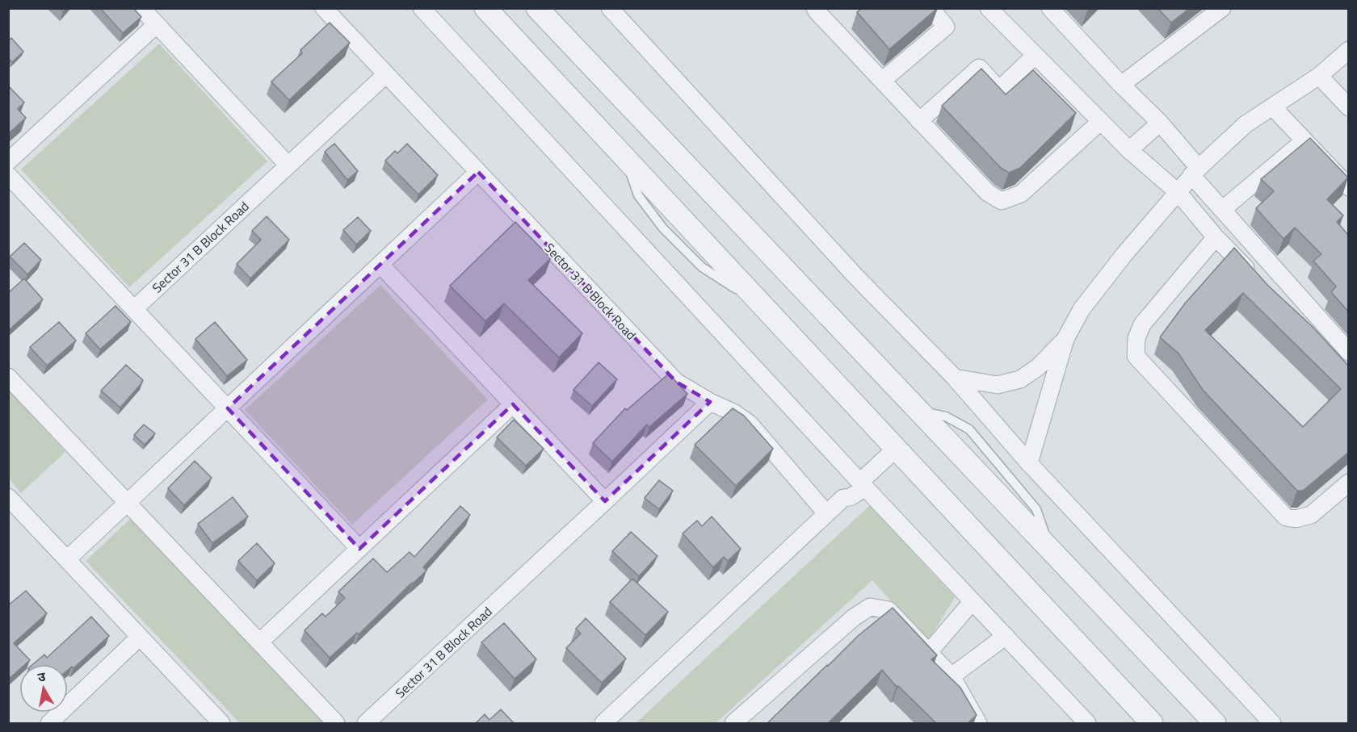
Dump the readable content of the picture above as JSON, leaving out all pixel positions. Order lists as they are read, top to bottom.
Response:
{
  "streets": {
    "street": ["Sector 31 B Block Road"]
  },
  "north": "top"
}
